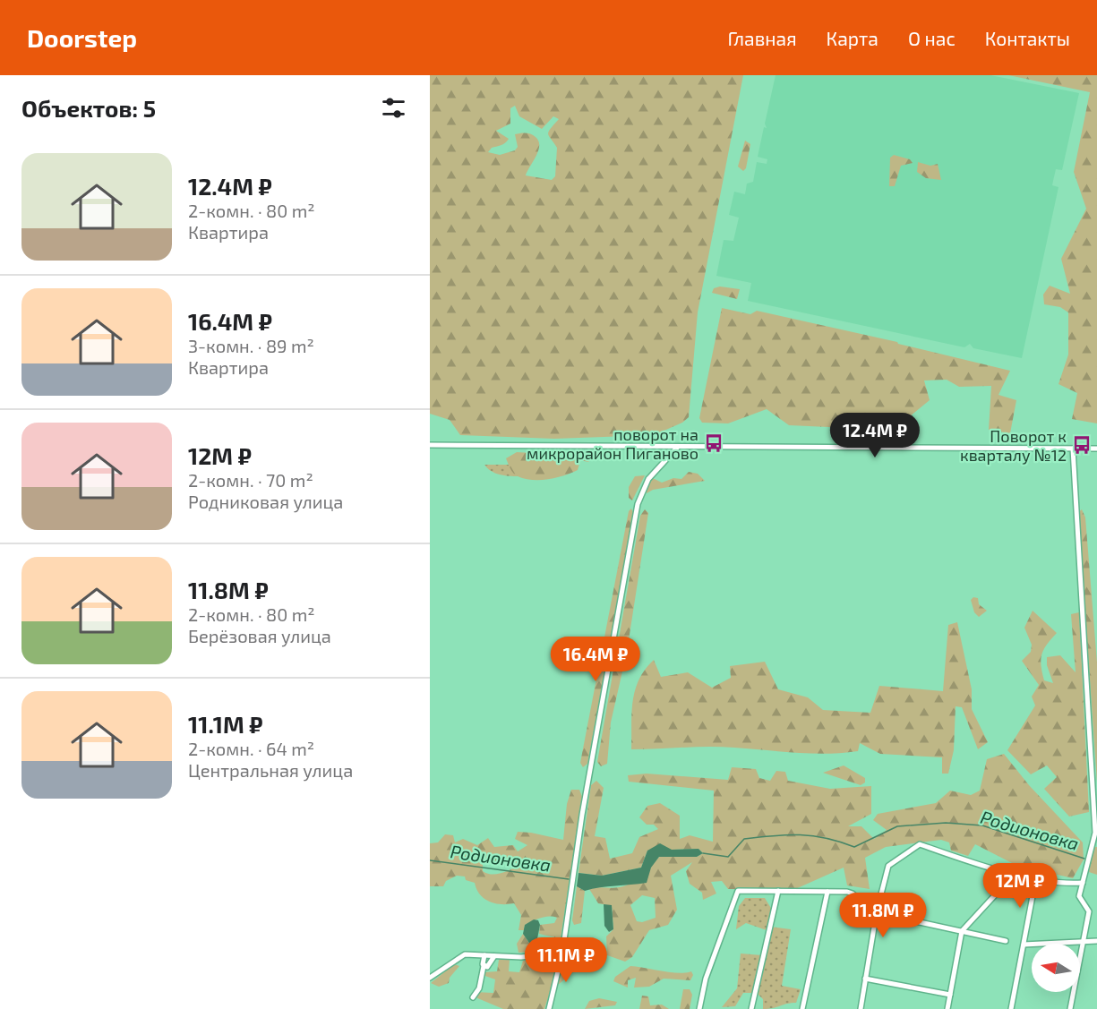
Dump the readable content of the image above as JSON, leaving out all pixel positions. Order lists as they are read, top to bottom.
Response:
{
  "water": ["Родионовка"],
  "places": {
    "bus stop": ["поворот на микрорайон Пиганово", "Поворот к кварталу №12"]
  },
  "north": "left",
  "page": {
    "header": "Doorstep",
    "nav": [
      "Главная",
      "Карта",
      "О нас",
      "Контакты"
    ],
    "heading": "Объектов: 5",
    "list": [
      {
        "name": "12.4M ₽",
        "note": "2-комн. · 80 m² · Квартира"
      },
      {
        "name": "16.4M ₽",
        "note": "3-комн. · 89 m² · Квартира"
      },
      {
        "name": "12M ₽",
        "note": "2-комн. · 70 m² · Родниковая улица"
      },
      {
        "name": "11.8M ₽",
        "note": "2-комн. · 80 m² · Берёзовая улица"
      },
      {
        "name": "11.1M ₽",
        "note": "2-комн. · 64 m² · Центральная улица"
      }
    ],
    "price": [
      "12.4M ₽",
      "16.4M ₽",
      "12M ₽",
      "11.8M ₽",
      "11.1M ₽"
    ]
  }
}
